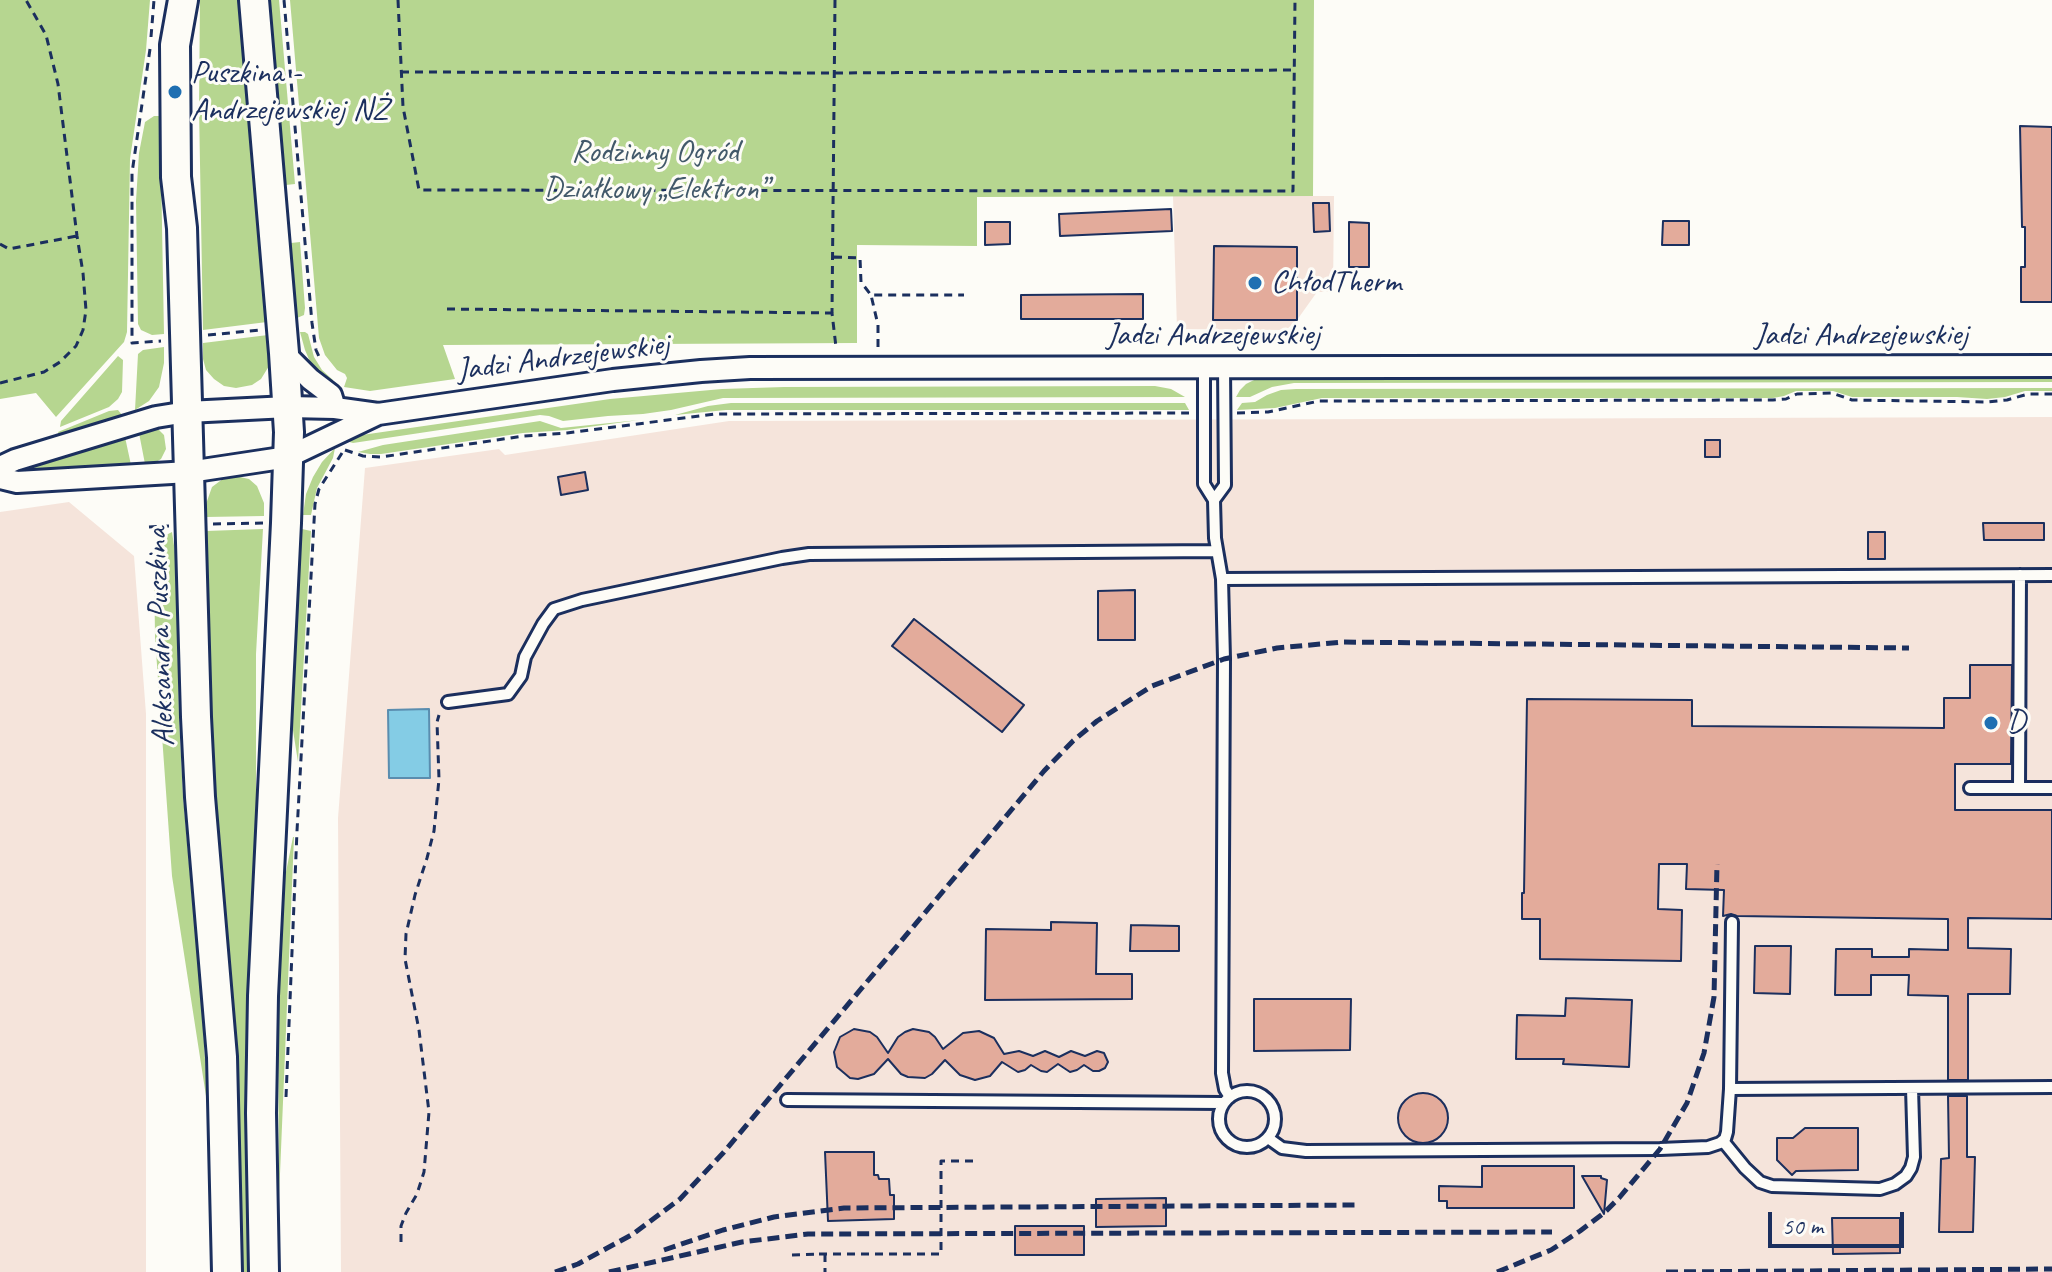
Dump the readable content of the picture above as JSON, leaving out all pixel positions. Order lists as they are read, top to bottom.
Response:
{
  "streets": {
    "main road": ["Aleksandra Puszkina"],
    "street": ["Jadzi Andrzejewskiej"]
  },
  "crossings": [
    ["Jadzi Andrzejewskiej", "Aleksandra Puszkina"]
  ],
  "parks": ["Rodzinny Ogród Działkowy „Elektron”"],
  "places": ["Puszkina - Andrzejewskiej NŻ", "ChłodTherm", "D"],
  "scale_bar": "50 m"
}
